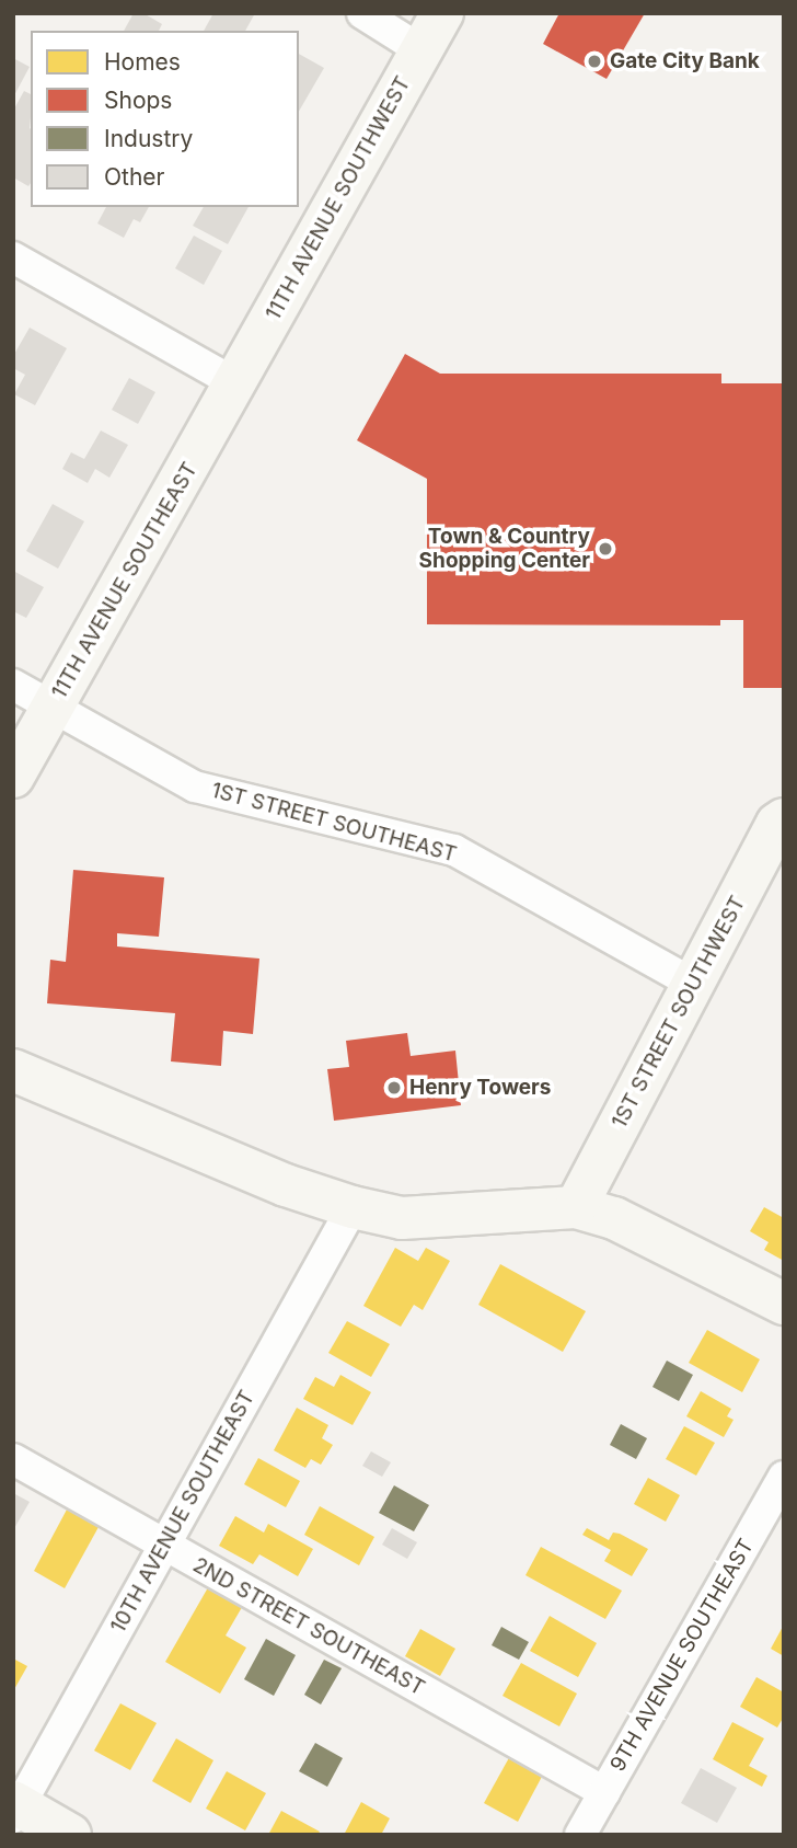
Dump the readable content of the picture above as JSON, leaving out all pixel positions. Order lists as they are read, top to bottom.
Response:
{
  "streets": {
    "street": [
      "11TH AVENUE SOUTHWEST",
      "11TH AVENUE SOUTHEAST",
      "1ST STREET SOUTHEAST",
      "1ST STREET SOUTHWEST",
      "10TH AVENUE SOUTHEAST",
      "2ND STREET SOUTHEAST",
      "9TH AVENUE SOUTHEAST"
    ]
  },
  "crossings": [
    ["11TH AVENUE SOUTHWEST", "11TH AVENUE SOUTHEAST"],
    ["11TH AVENUE SOUTHEAST", "1ST STREET SOUTHEAST"],
    ["1ST STREET SOUTHEAST", "1ST STREET SOUTHWEST"],
    ["10TH AVENUE SOUTHEAST", "2ND STREET SOUTHEAST"],
    ["2ND STREET SOUTHEAST", "9TH AVENUE SOUTHEAST"]
  ],
  "places": ["Gate City Bank", "Town & Country Shopping Center", "Henry Towers"],
  "legend": [
    "Homes",
    "Shops",
    "Industry",
    "Other"
  ]
}
